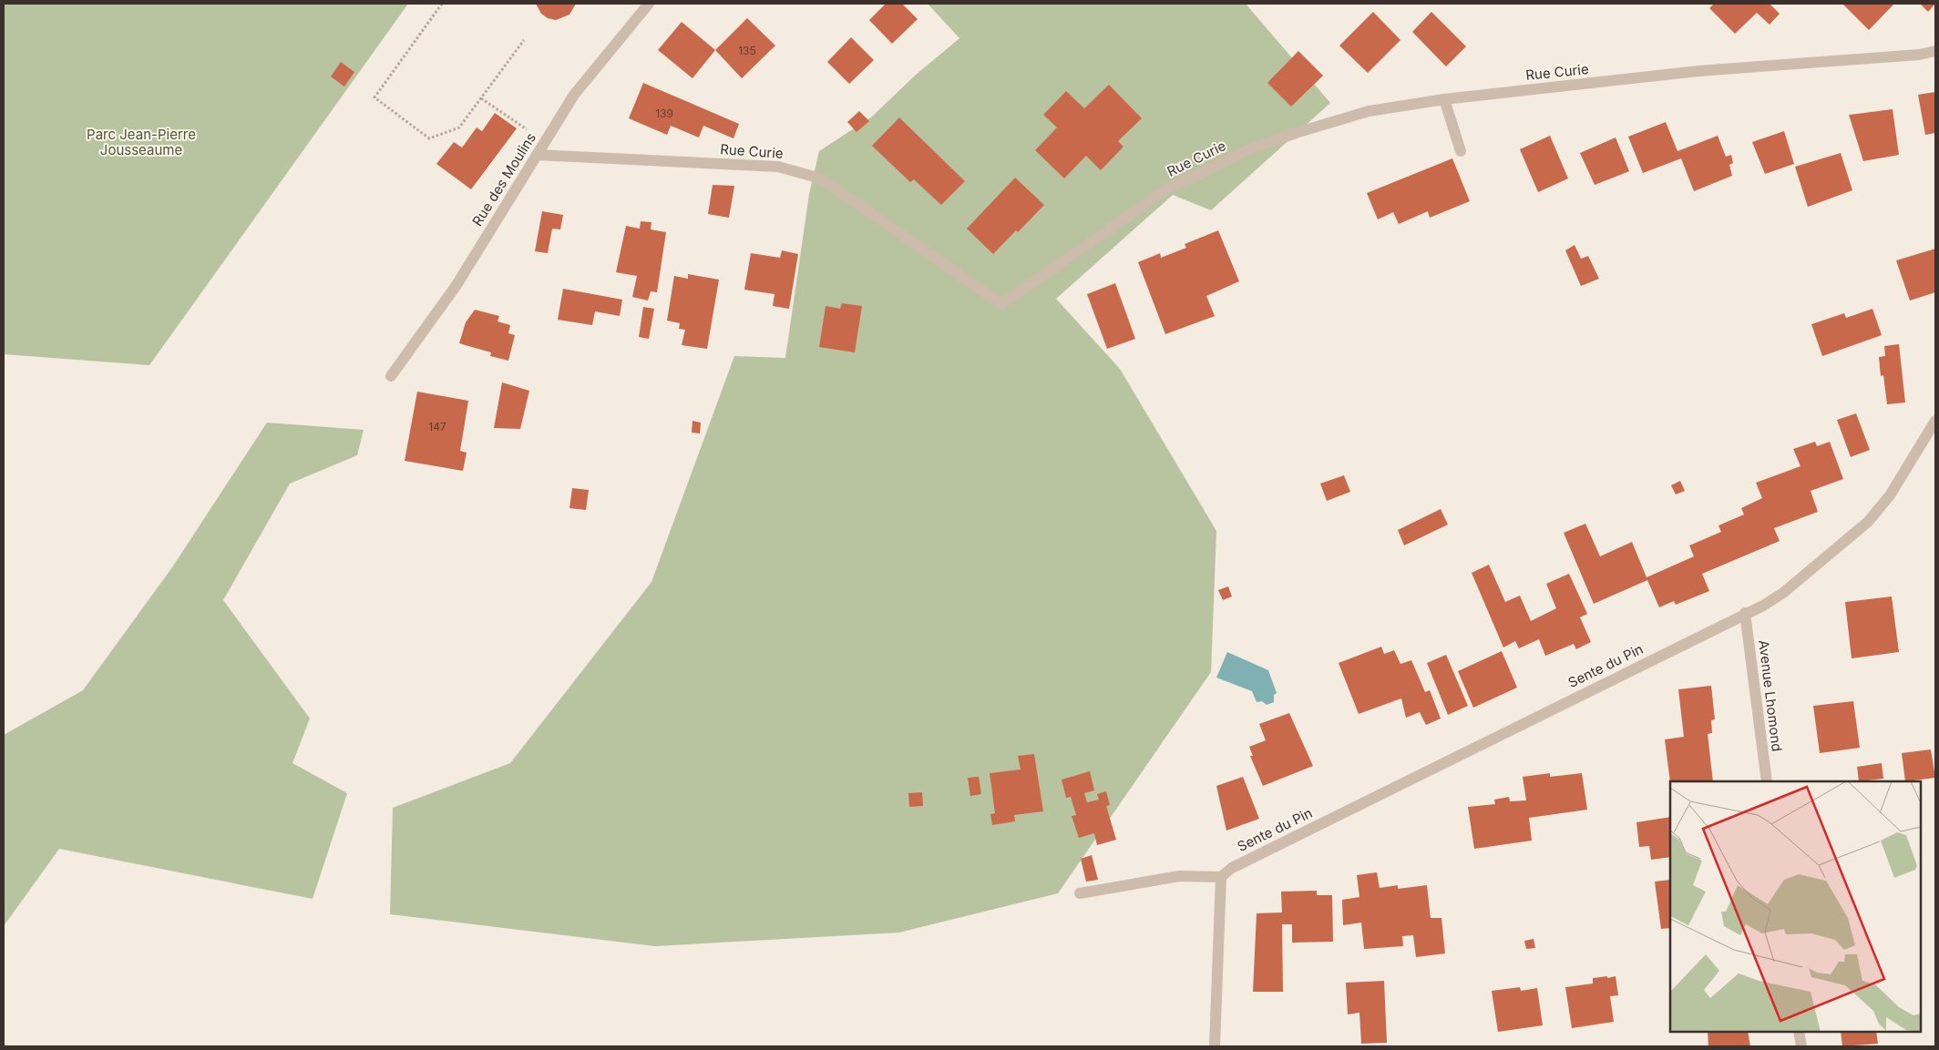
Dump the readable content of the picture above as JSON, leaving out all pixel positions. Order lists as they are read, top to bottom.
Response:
{
  "streets": {
    "street": [
      "Rue Curie",
      "Rue des Moulins",
      "Sente du Pin",
      "Avenue Lhomond"
    ]
  },
  "crossings": [
    ["Rue Curie", "Rue des Moulins"],
    ["Sente du Pin", "Avenue Lhomond"]
  ],
  "parks": ["Parc Jean-Pierre Jousseaume"],
  "house_numbers": ["135", "139", "147"]
}
